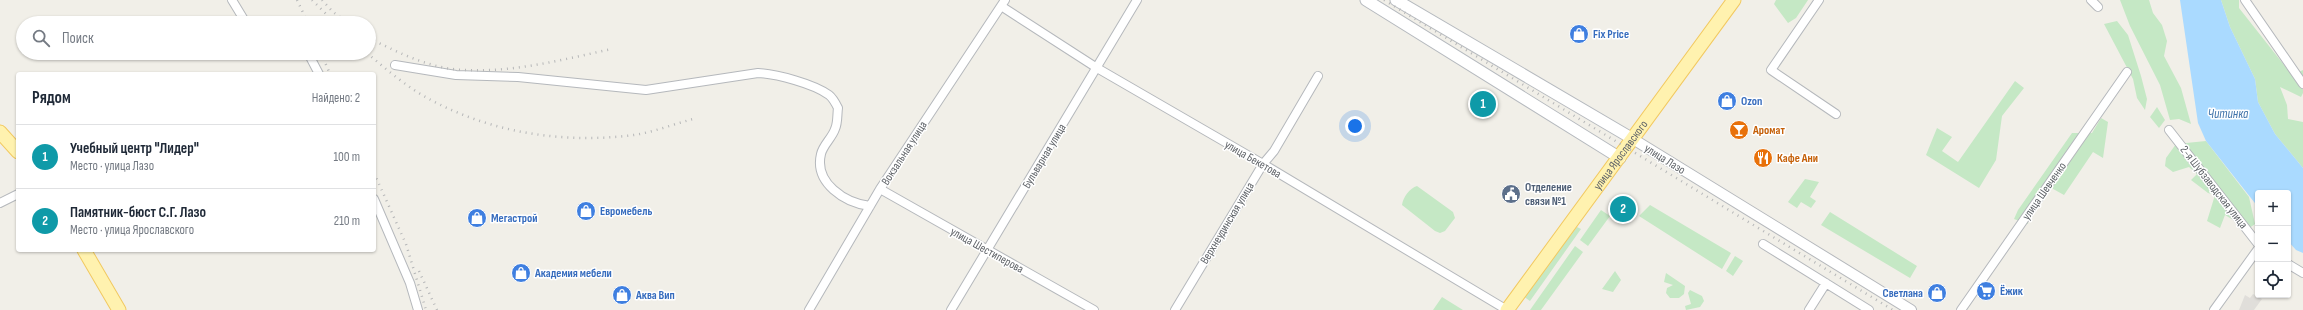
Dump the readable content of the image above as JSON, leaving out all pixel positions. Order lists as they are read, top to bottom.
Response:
{
  "streets": {
    "main road": ["улица Ярославского", "улица Лазо"],
    "street": [
      "Вокзальная улица",
      "Бульварная улица",
      "улица Бекетова",
      "2-я Шубзаводская улица",
      "улица Шевченко",
      "Верхнеудинская улица",
      "улица Шестиперова"
    ]
  },
  "crossings": [
    ["Вокзальная улица", "улица Бекетова"],
    ["Вокзальная улица", "улица Шестиперова"],
    ["Бульварная улица", "улица Бекетова"],
    ["Бульварная улица", "улица Шестиперова"],
    ["улица Ярославского", "улица Бекетова"],
    ["улица Ярославского", "улица Лазо"],
    ["улица Бекетова", "Верхнеудинская улица"]
  ],
  "water": ["Читинка"],
  "places": {
    "shop": [
      "Fix Price",
      "Ozon",
      "Евромебель",
      "Мегастрой",
      "Академия мебели",
      "Светлана",
      "Аква Вип"
    ],
    "bar": ["Аромат"],
    "restaurant": ["Кафе Ани"],
    "public building": ["Отделение связи №1"],
    "supermarket": ["Ёжик"]
  },
  "page": {
    "search": "Поиск",
    "heading": ["Рядом", "Найдено: 2"],
    "pins": ["1", "2"],
    "list": [
      {
        "mark": "1",
        "name": "Учебный центр \"Лидер\"",
        "note": "Место · улица Лазо",
        "value": "100 m"
      },
      {
        "mark": "2",
        "name": "Памятник-бюст С.Г. Лазо",
        "note": "Место · улица Ярославского",
        "value": "210 m"
      }
    ],
    "map_buttons": ["+", "−"]
  }
}
